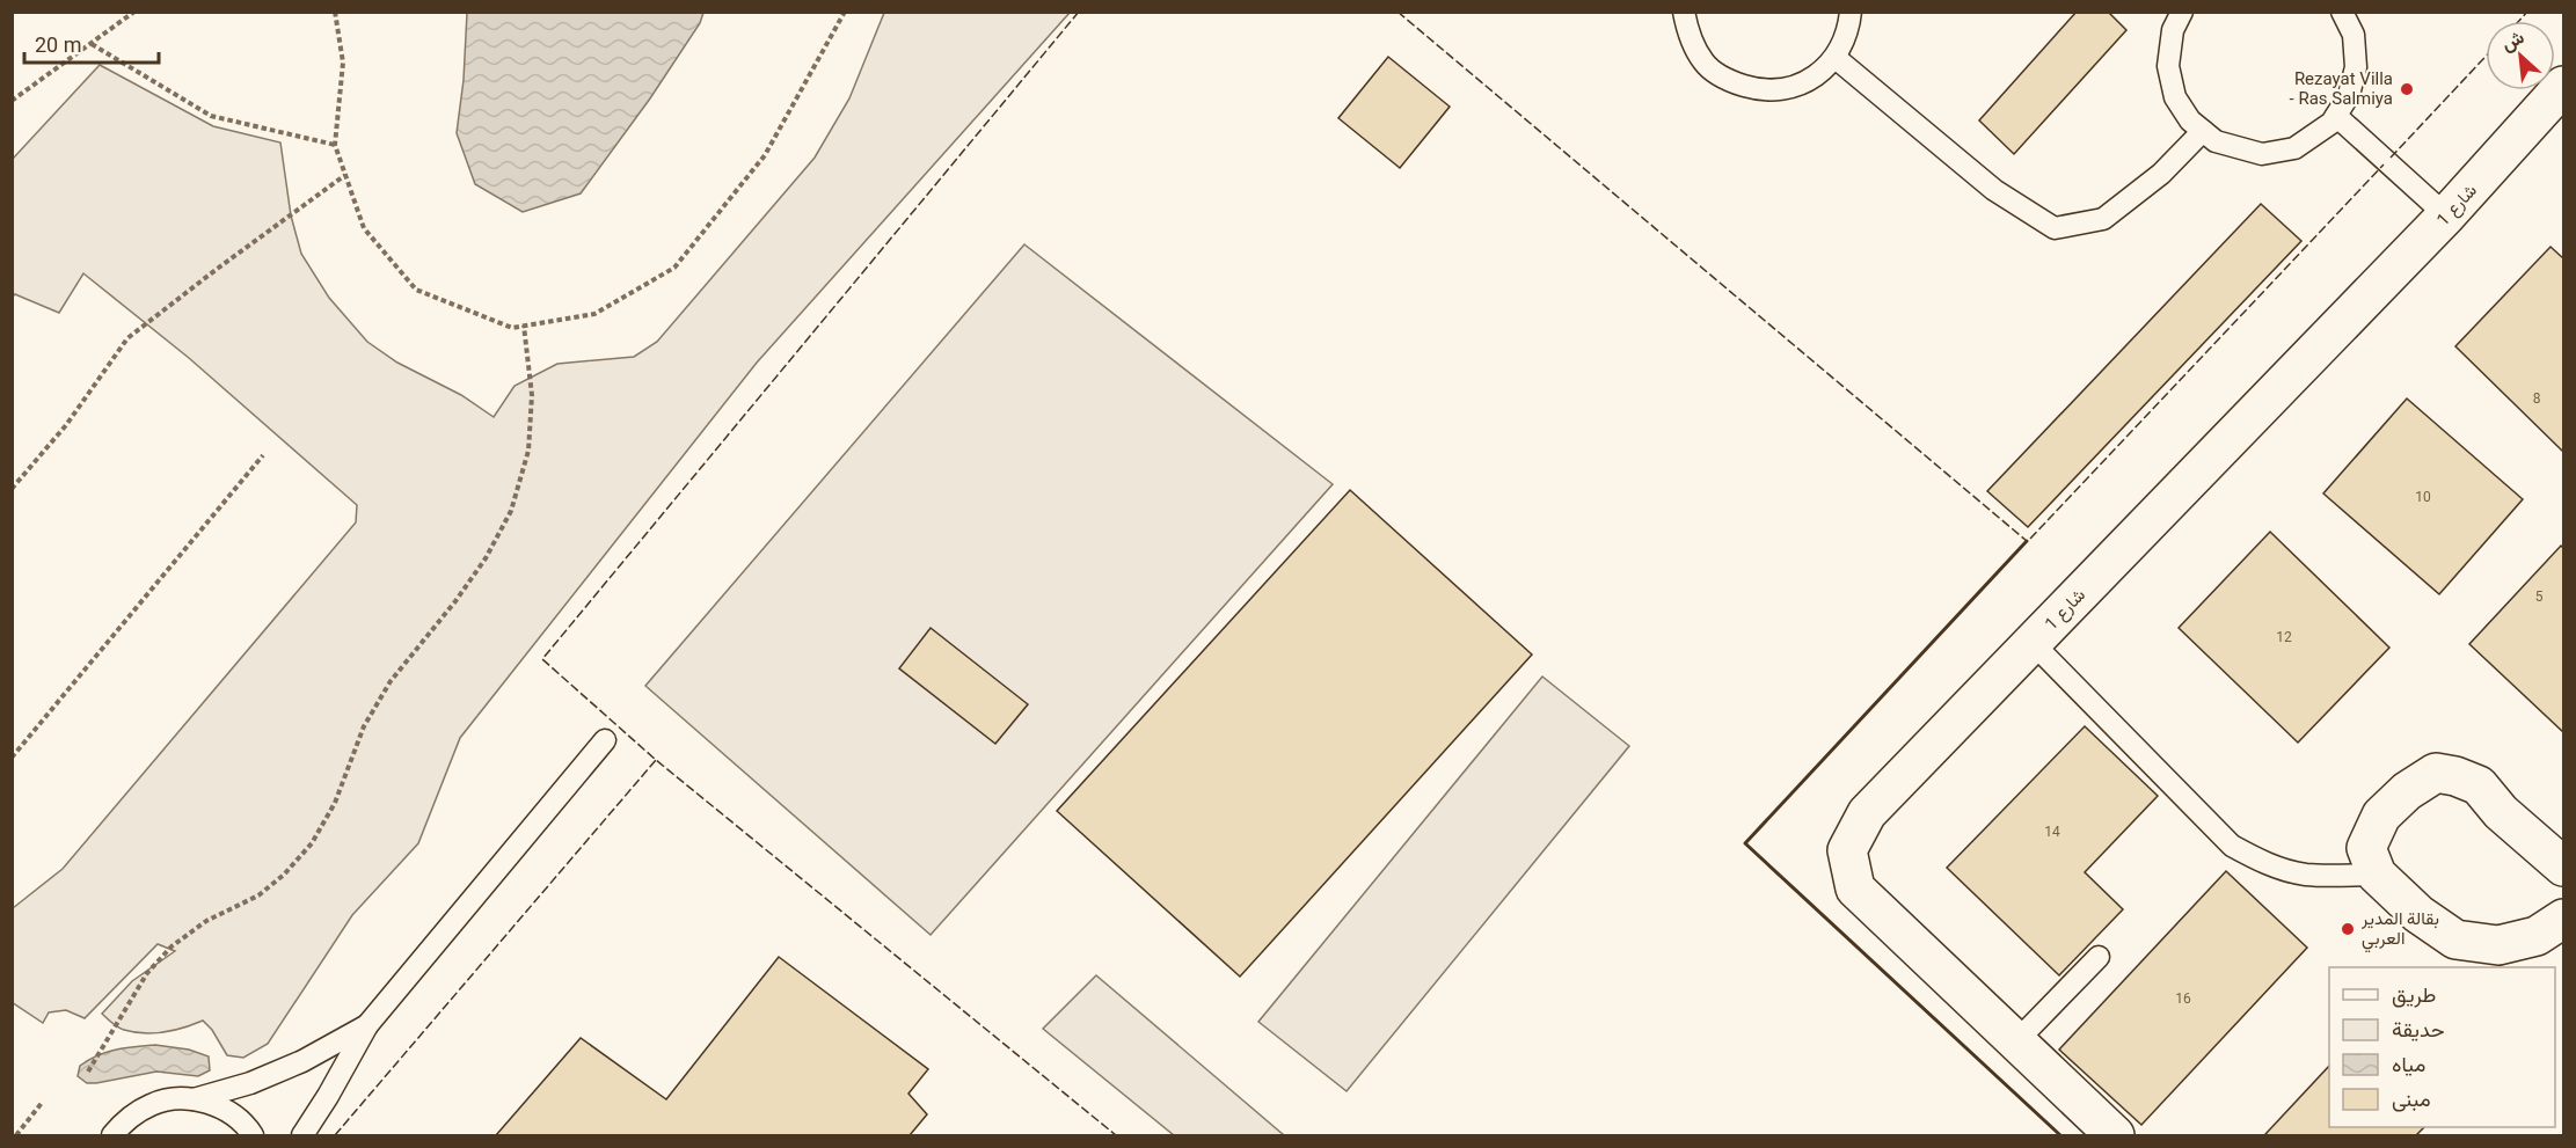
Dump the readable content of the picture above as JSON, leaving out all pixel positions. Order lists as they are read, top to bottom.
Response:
{
  "streets": {
    "street": ["شارع 1"]
  },
  "places": ["Rezayat Villa - Ras Salmiya", "بقالة المدير العربي"],
  "house_numbers": [
    "8",
    "10",
    "5",
    "12",
    "14",
    "16"
  ],
  "legend": [
    "طريق",
    "حديقة",
    "مياه",
    "مبنى"
  ],
  "scale_bar": "20 m",
  "north": "top left"
}
